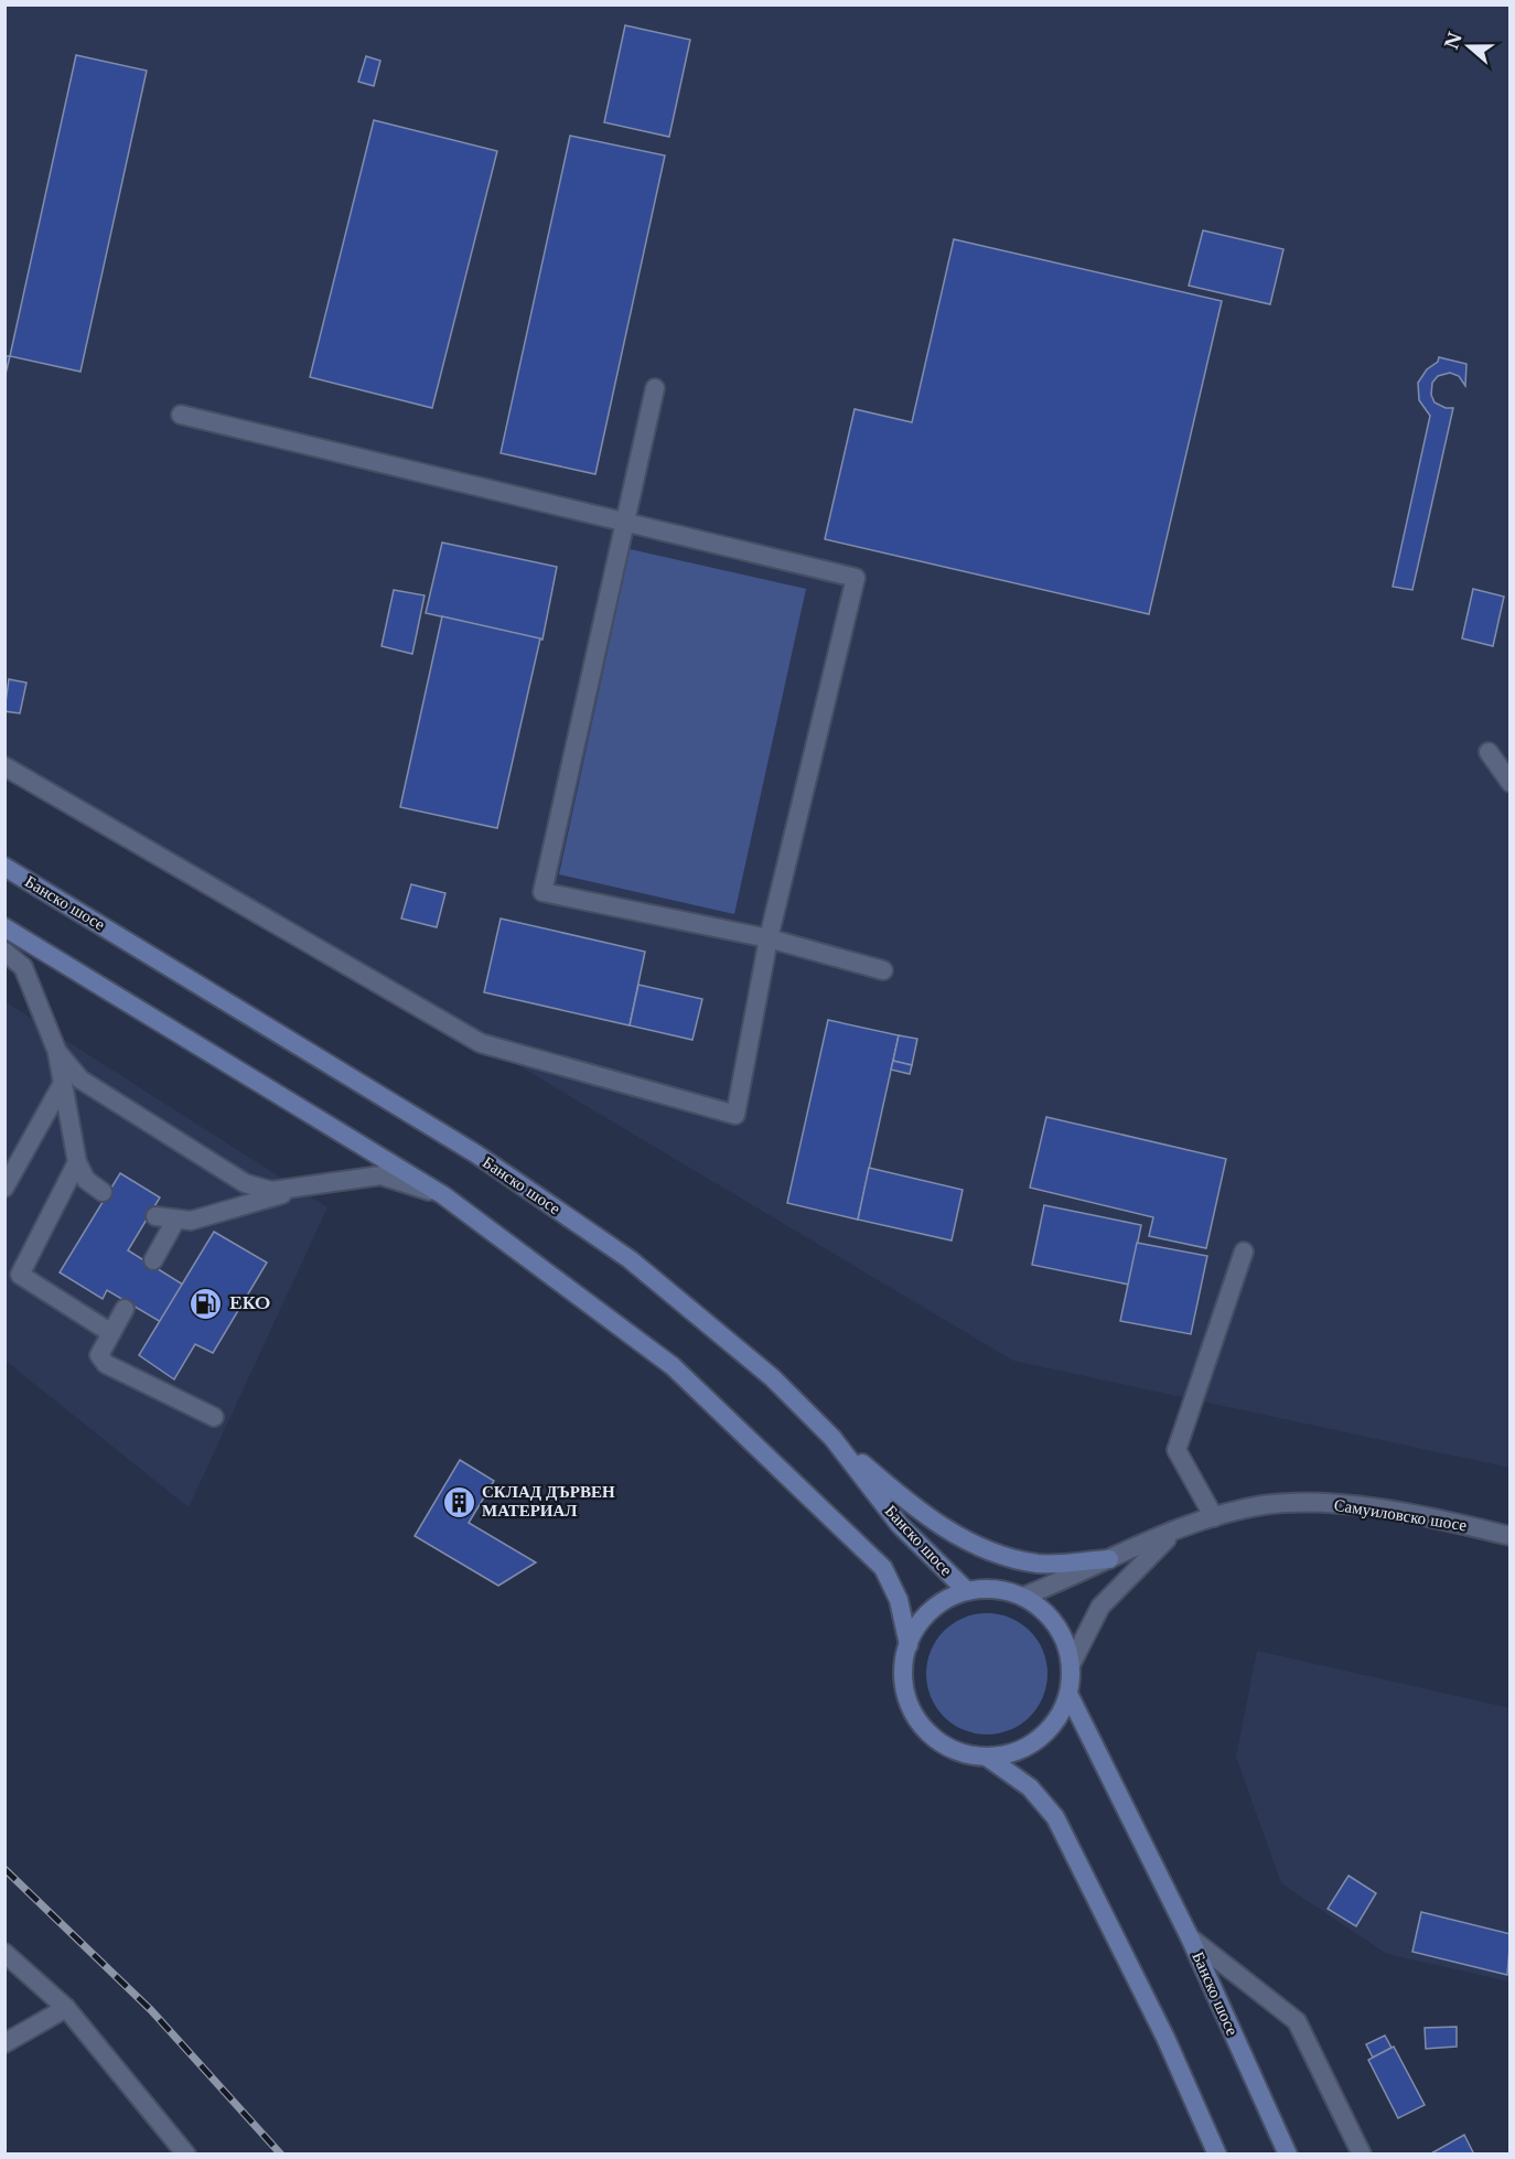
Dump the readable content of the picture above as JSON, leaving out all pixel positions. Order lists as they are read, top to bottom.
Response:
{
  "streets": {
    "main road": ["Банско шосе"],
    "street": ["Самуиловско шосе"]
  },
  "crossings": [
    ["Банско шосе", "Самуиловско шосе"]
  ],
  "places": {
    "fuel station": ["EKO"],
    "building": ["СКЛАД ДЪРВЕН МАТЕРИАЛ"]
  },
  "north": "left"
}
